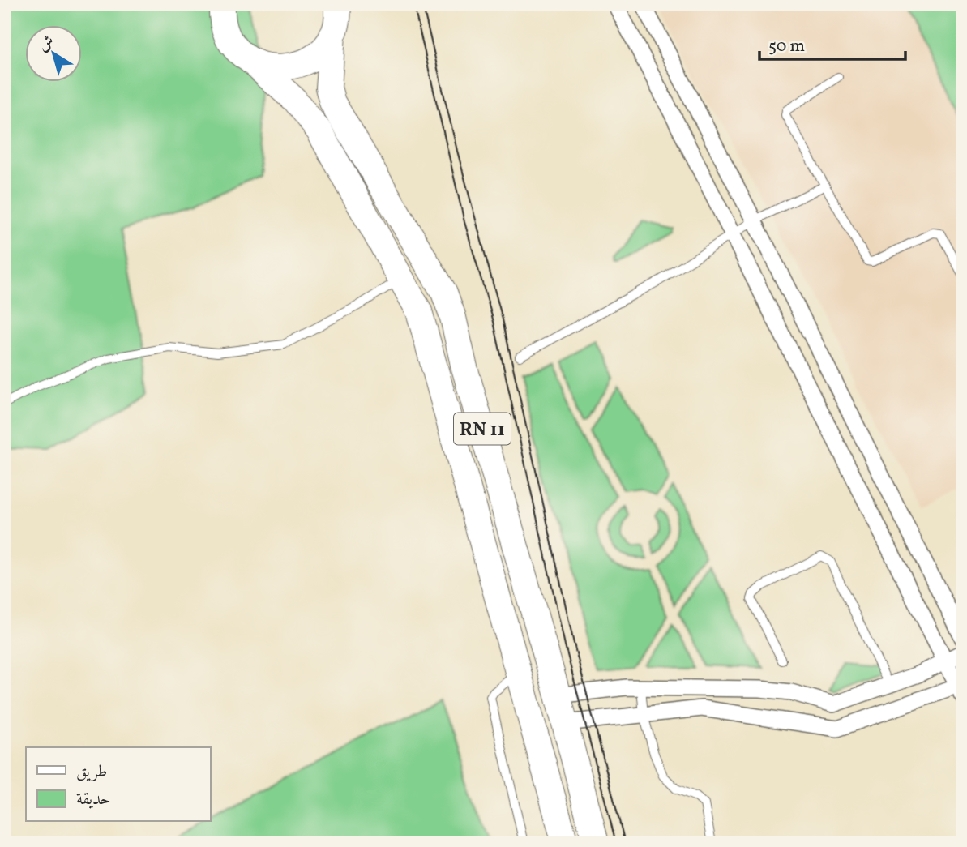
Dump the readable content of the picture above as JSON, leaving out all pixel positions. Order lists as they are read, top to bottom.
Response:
{
  "streets": {
    "highway": ["RN 11"]
  },
  "legend": ["طريق", "حديقة"],
  "scale_bar": "50 m",
  "north": "top left"
}
